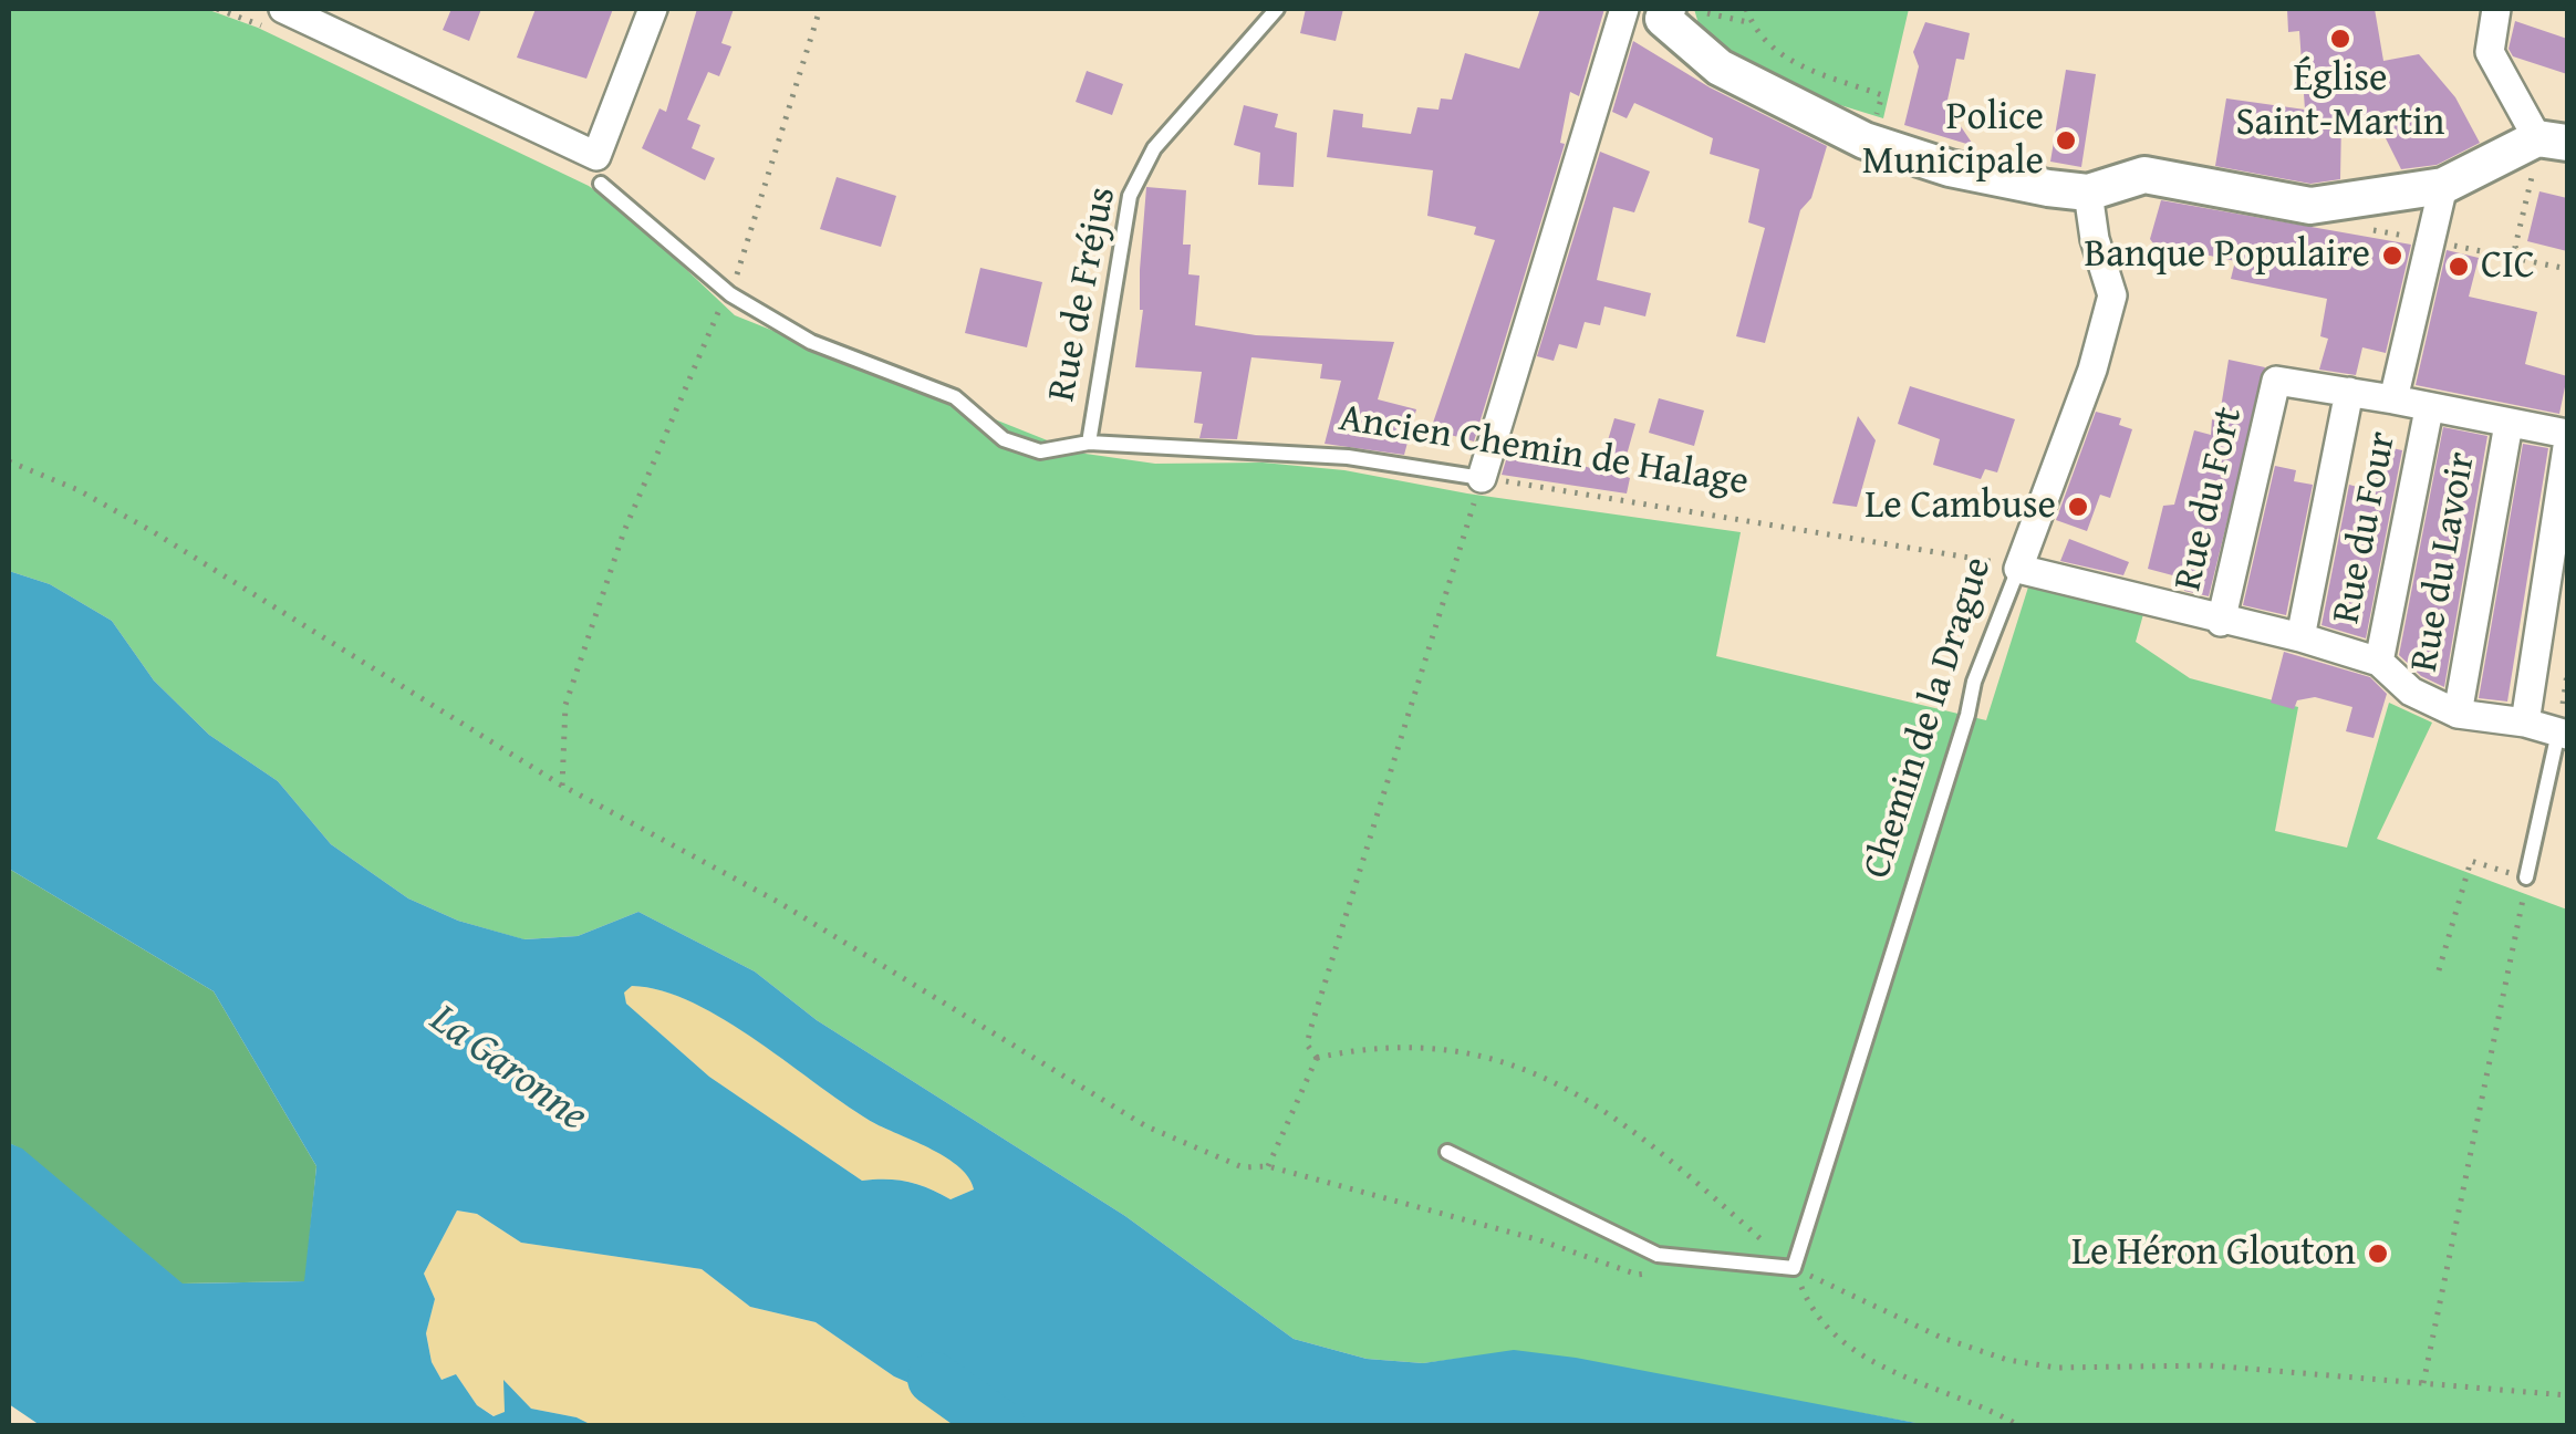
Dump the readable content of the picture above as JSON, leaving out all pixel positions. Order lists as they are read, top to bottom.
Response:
{
  "streets": {
    "street": [
      "Rue du Fort",
      "Rue du Four",
      "Rue du Lavoir",
      "Chemin de la Drague"
    ],
    "lane": ["Rue de Fréjus", "Ancien Chemin de Halage"]
  },
  "crossings": [
    ["Rue de Fréjus", "Ancien Chemin de Halage"],
    ["Ancien Chemin de Halage", "Chemin de la Drague"],
    ["Rue du Fort", "Rue du Four"],
    ["Rue du Fort", "Rue du Lavoir"]
  ],
  "water": ["La Garonne"],
  "places": [
    "Église Saint-Martin",
    "Police Municipale",
    "Banque Populaire",
    "CIC",
    "Le Cambuse",
    "Le Héron Glouton"
  ]
}
